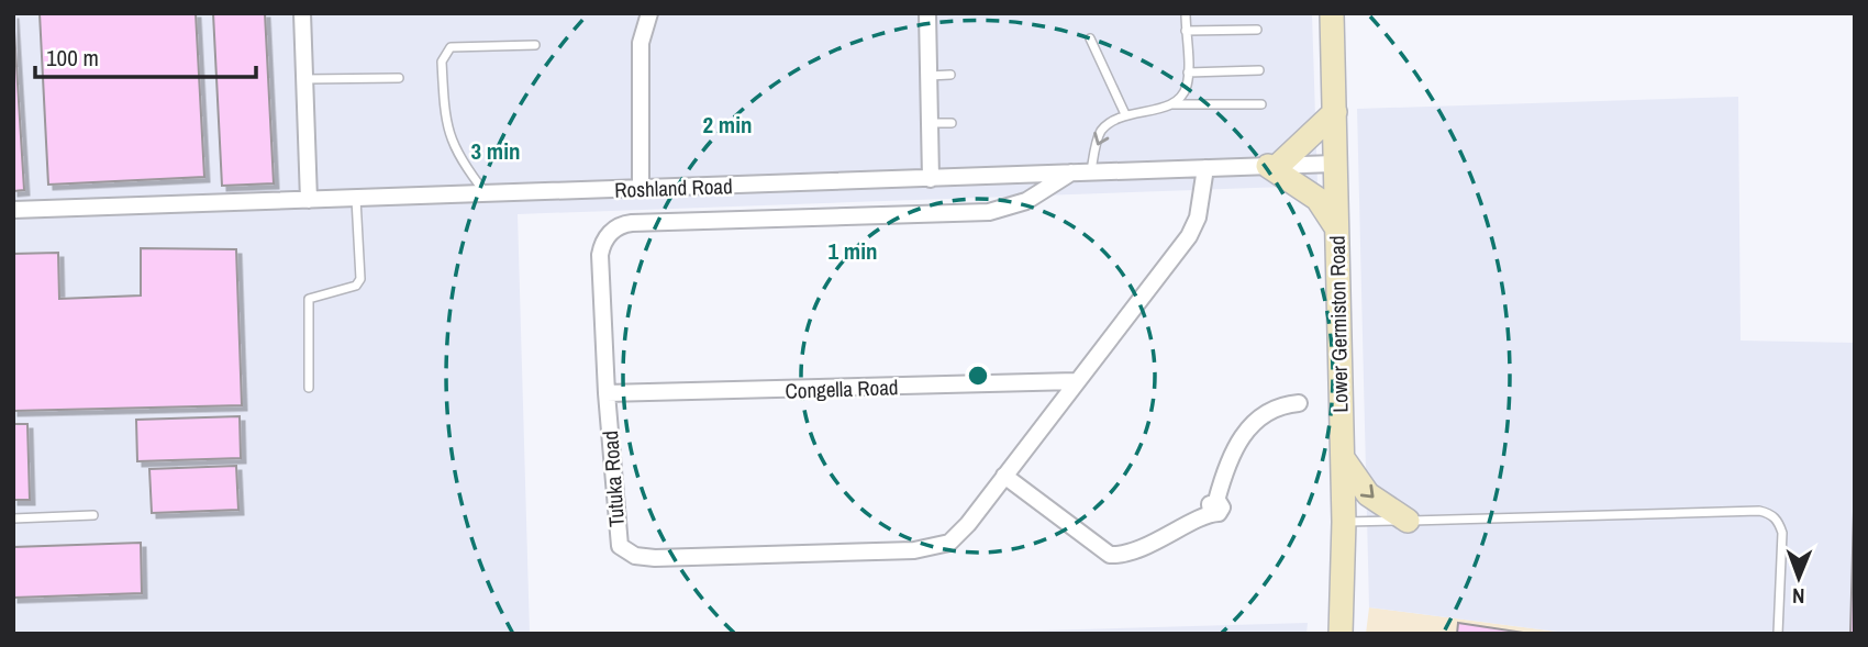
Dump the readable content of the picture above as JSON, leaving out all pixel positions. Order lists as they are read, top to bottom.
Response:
{
  "streets": {
    "street": [
      "Roshland Road",
      "Lower Germiston Road",
      "Congella Road",
      "Tutuka Road"
    ]
  },
  "crossings": [
    ["Roshland Road", "Lower Germiston Road"],
    ["Roshland Road", "Tutuka Road"],
    ["Congella Road", "Tutuka Road"]
  ],
  "scale_bar": "100 m",
  "north": "bottom",
  "rings": ["2 min", "3 min", "1 min"]
}
